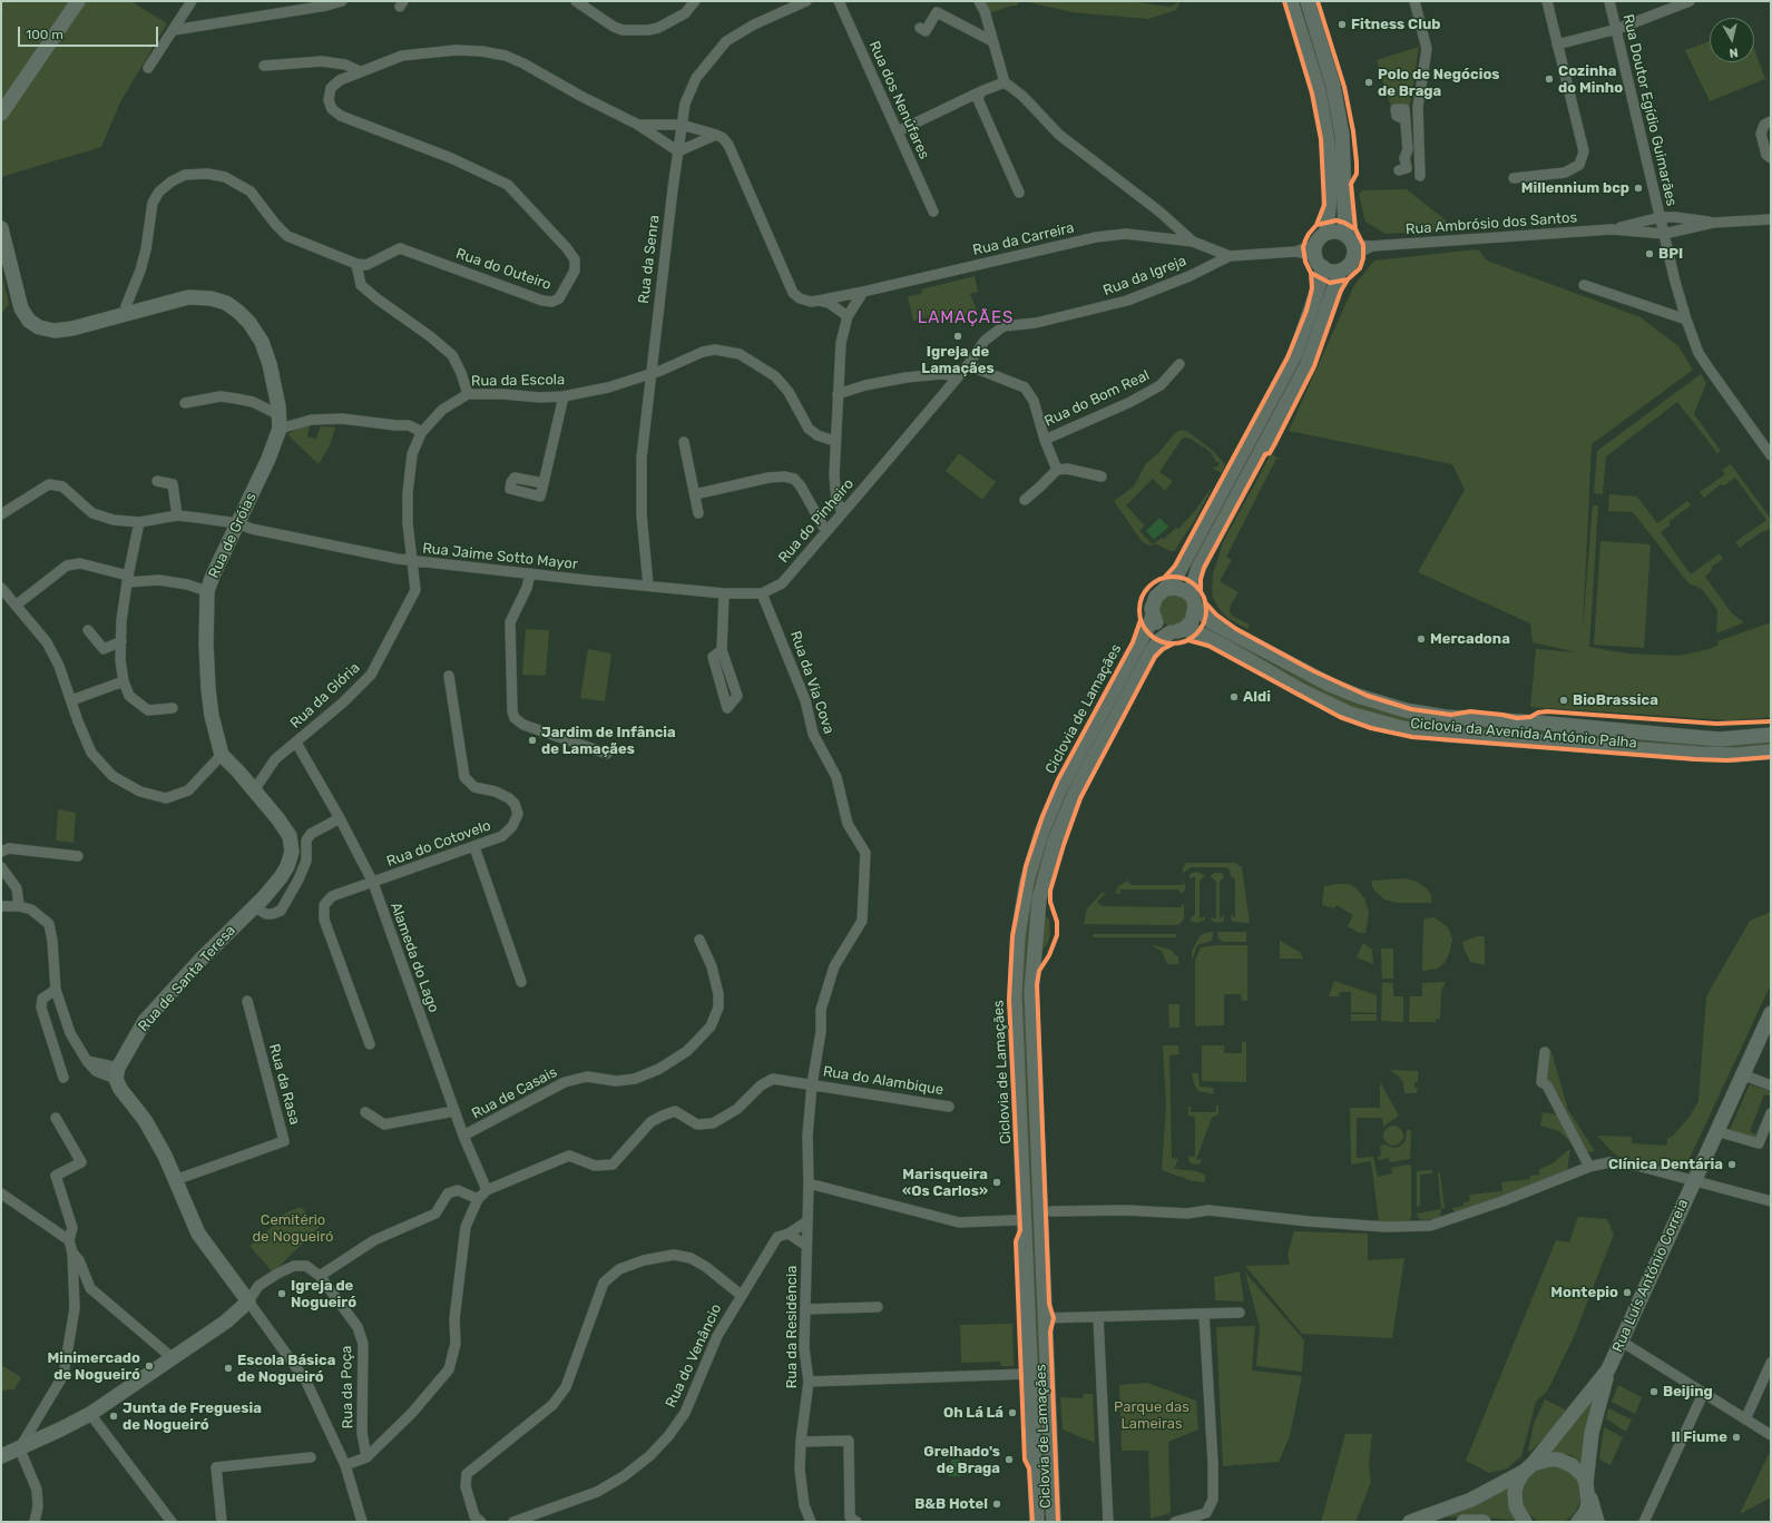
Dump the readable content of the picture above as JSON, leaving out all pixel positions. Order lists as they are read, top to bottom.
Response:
{
  "streets": {
    "street": [
      "Rua dos Nenúfares",
      "Rua Doutor Egídio Guimarães",
      "Rua Ambrósio dos Santos",
      "Rua da Carreira",
      "Rua da Senra",
      "Rua do Outeiro",
      "Rua da Igreja",
      "Rua da Escola",
      "Rua do Bom Real",
      "Rua do Pinheiro",
      "Rua de Gróias",
      "Rua Jaime Sotto Mayor",
      "Rua da Via Cova",
      "Rua da Glória",
      "Rua do Cotovelo",
      "Alameda do Lago",
      "Rua de Santa Teresa",
      "Rua do Alambique",
      "Rua da Rasa",
      "Rua de Casais",
      "Rua Luís António Correia",
      "Rua da Residência",
      "Rua do Venâncio",
      "Rua da Poça"
    ],
    "cycle path": ["Ciclovia de Lamaçães", "Ciclovia da Avenida António Palha"]
  },
  "crossings": [
    ["Rua Ambrósio dos Santos", "Rua da Igreja"],
    ["Rua da Senra", "Rua do Outeiro"],
    ["Rua da Senra", "Rua da Escola"],
    ["Rua da Senra", "Rua do Pinheiro"],
    ["Rua da Igreja", "Rua do Pinheiro"],
    ["Rua da Escola", "Rua Jaime Sotto Mayor"],
    ["Rua da Escola", "Rua da Glória"],
    ["Rua do Bom Real", "Rua do Pinheiro"],
    ["Rua do Pinheiro", "Rua Jaime Sotto Mayor"],
    ["Rua do Pinheiro", "Rua da Via Cova"],
    ["Rua de Gróias", "Rua Jaime Sotto Mayor"],
    ["Rua Jaime Sotto Mayor", "Rua da Glória"],
    ["Rua da Via Cova", "Rua do Alambique"],
    ["Rua da Via Cova", "Rua da Residência"],
    ["Rua da Glória", "Alameda do Lago"],
    ["Rua do Cotovelo", "Alameda do Lago"],
    ["Alameda do Lago", "Rua do Alambique"],
    ["Alameda do Lago", "Rua de Casais"],
    ["Rua da Residência", "Rua do Venâncio"]
  ],
  "districts": ["LAMAÇÃES"],
  "parks": ["Cemitério de Nogueiró", "Parque das Lameiras"],
  "places": [
    "Fitness Club",
    "Cozinha do Minho",
    "Polo de Negócios de Braga",
    "Millennium bcp",
    "BPI",
    "Igreja de Lamaçães",
    "Mercadona",
    "Aldi",
    "BioBrassica",
    "Jardim de Infância de Lamaçães",
    "Clínica Dentária",
    "Marisqueira «Os Carlos»",
    "Montepio",
    "Igreja de Nogueiró",
    "Minimercado de Nogueiró",
    "Escola Básica de Nogueiró",
    "Beijing",
    "Oh Lá Lá",
    "Junta de Freguesia de Nogueiró",
    "Il Fiume",
    "Grelhado's de Braga",
    "B&B Hotel"
  ],
  "scale_bar": "100 m",
  "north": "bottom"
}
